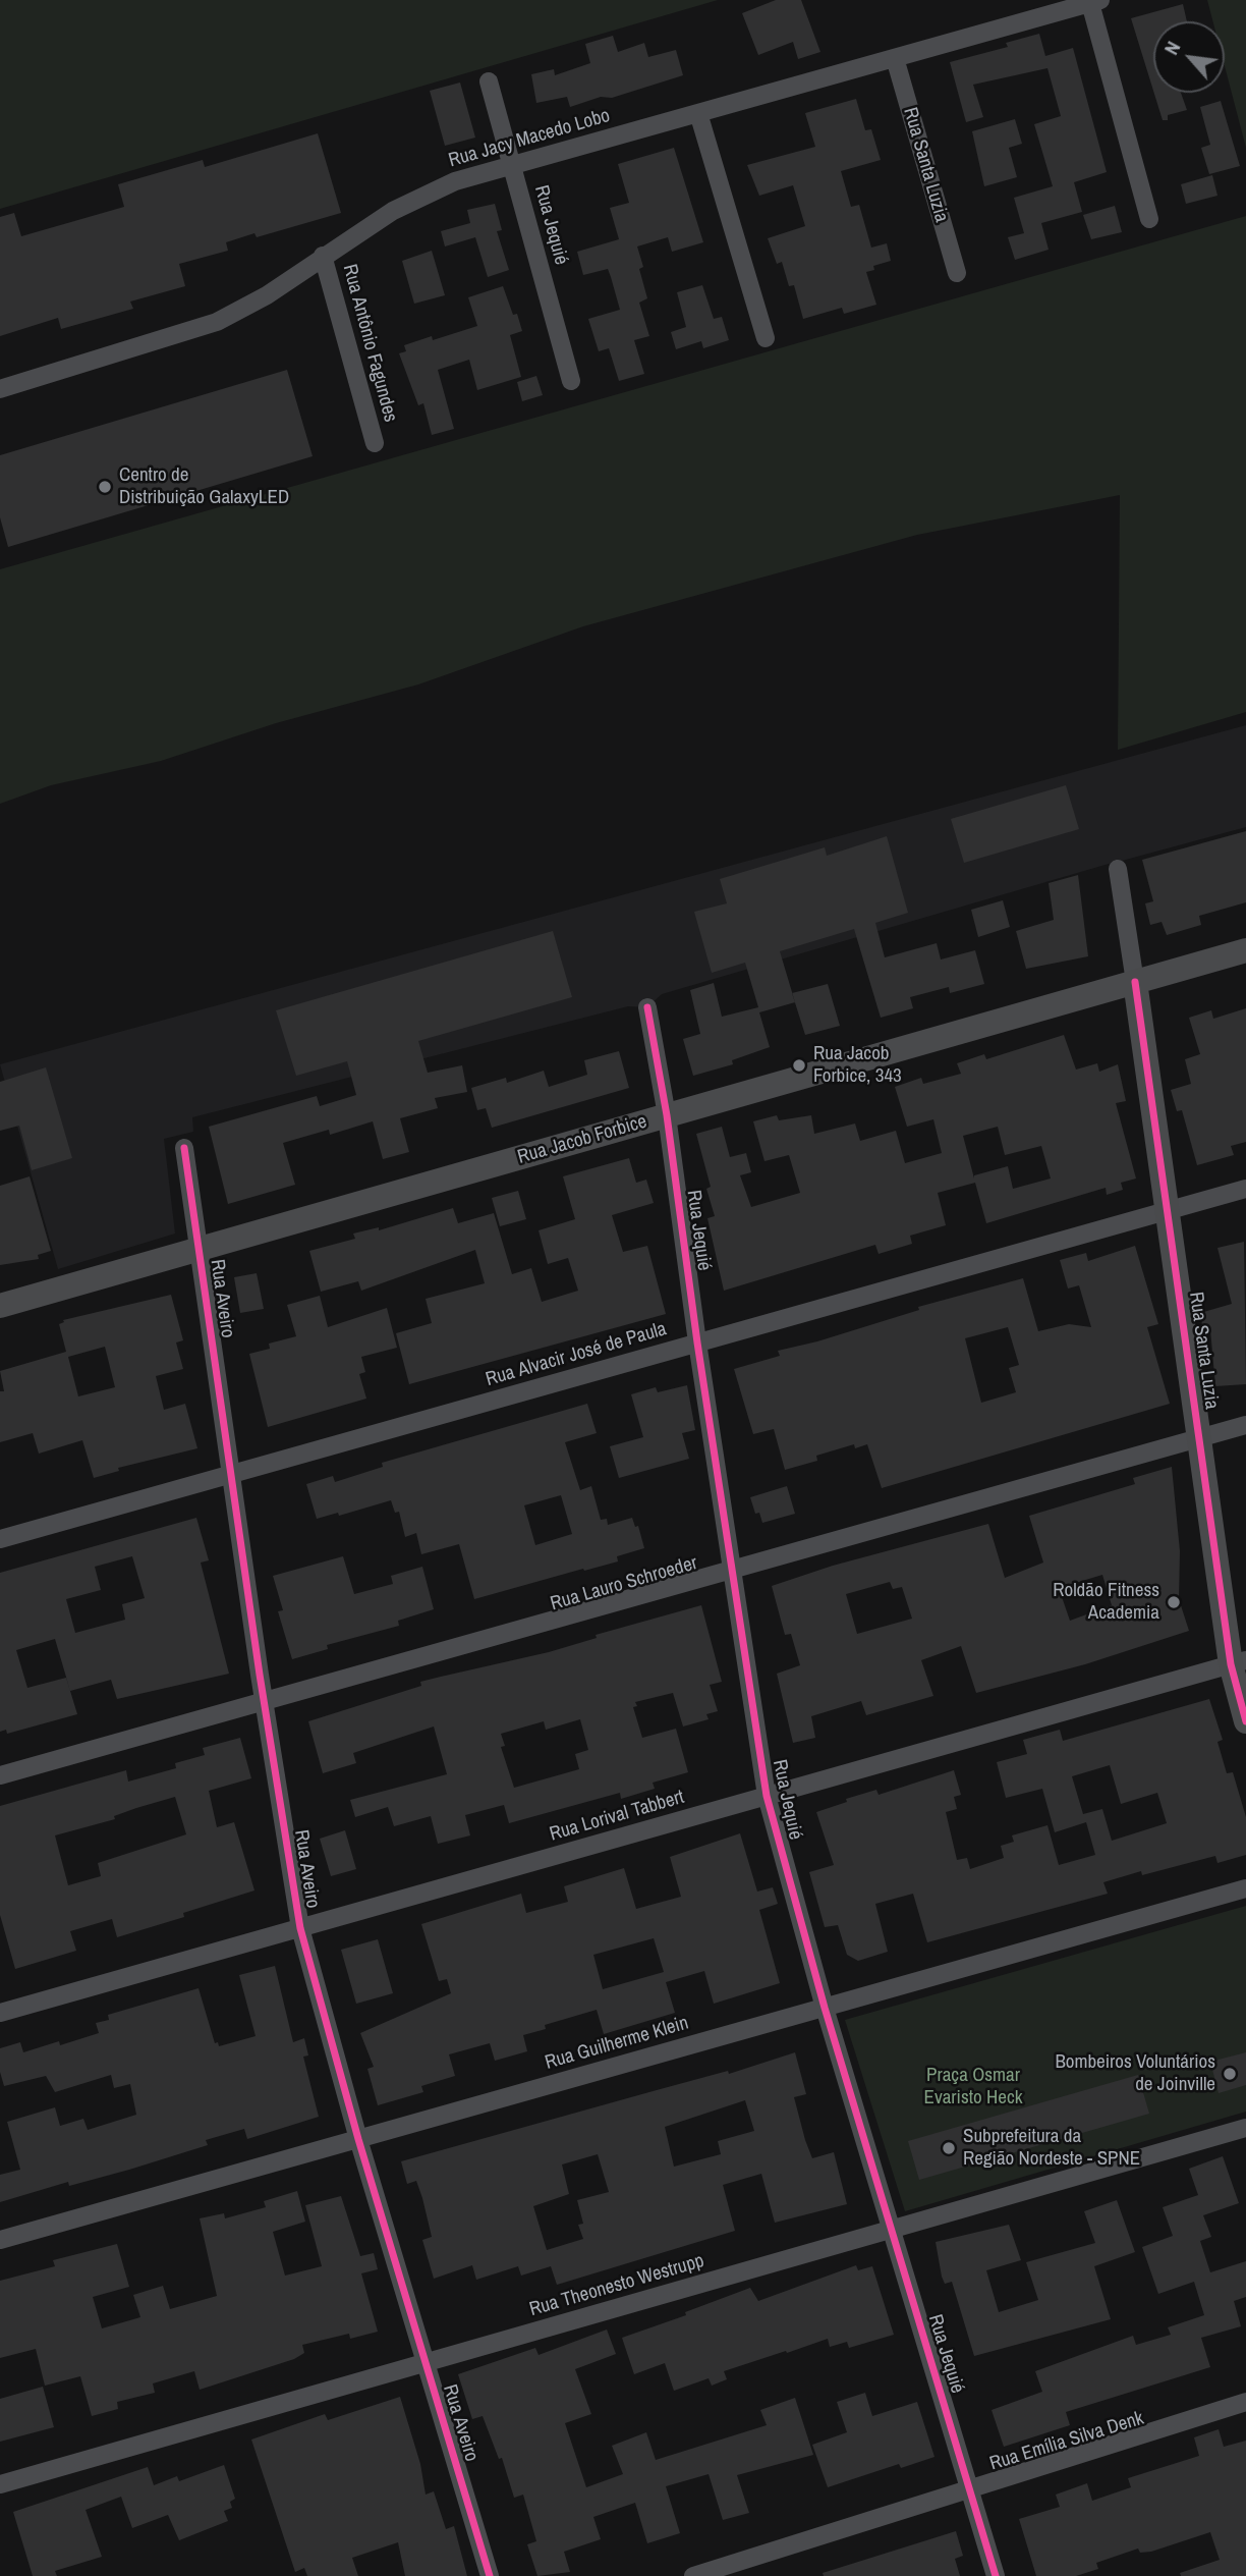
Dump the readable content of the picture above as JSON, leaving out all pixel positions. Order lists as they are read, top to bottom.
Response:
{
  "streets": {
    "street": [
      "Rua Jacy Macedo Lobo",
      "Rua Santa Luzia",
      "Rua Jequié",
      "Rua Antônio Fagundes",
      "Rua Jacob Forbice",
      "Rua Aveiro",
      "Rua Alvacir José de Paula",
      "Rua Lauro Schroeder",
      "Rua Lorival Tabbert",
      "Rua Guilherme Klein",
      "Rua Theonesto Westrupp",
      "Rua Emília Silva Denk"
    ]
  },
  "crossings": [
    ["Rua Jacy Macedo Lobo", "Rua Santa Luzia"],
    ["Rua Jacy Macedo Lobo", "Rua Jequié"],
    ["Rua Jacy Macedo Lobo", "Rua Antônio Fagundes"],
    ["Rua Santa Luzia", "Rua Jacob Forbice"],
    ["Rua Santa Luzia", "Rua Alvacir José de Paula"],
    ["Rua Santa Luzia", "Rua Lauro Schroeder"],
    ["Rua Santa Luzia", "Rua Lorival Tabbert"],
    ["Rua Jequié", "Rua Jacob Forbice"],
    ["Rua Jequié", "Rua Alvacir José de Paula"],
    ["Rua Jequié", "Rua Lauro Schroeder"],
    ["Rua Jequié", "Rua Lorival Tabbert"],
    ["Rua Jequié", "Rua Guilherme Klein"],
    ["Rua Jequié", "Rua Theonesto Westrupp"],
    ["Rua Jequié", "Rua Emília Silva Denk"],
    ["Rua Jacob Forbice", "Rua Aveiro"],
    ["Rua Aveiro", "Rua Alvacir José de Paula"],
    ["Rua Aveiro", "Rua Lauro Schroeder"],
    ["Rua Aveiro", "Rua Lorival Tabbert"],
    ["Rua Aveiro", "Rua Guilherme Klein"],
    ["Rua Aveiro", "Rua Theonesto Westrupp"]
  ],
  "parks": ["Praça Osmar Evaristo Heck"],
  "places": [
    "Centro de Distribuição GalaxyLED",
    "Rua Jacob Forbice, 343",
    "Roldão Fitness Academia",
    "Bombeiros Voluntários de Joinville",
    "Subprefeitura da Região Nordeste - SPNE"
  ],
  "north": "top left"
}
